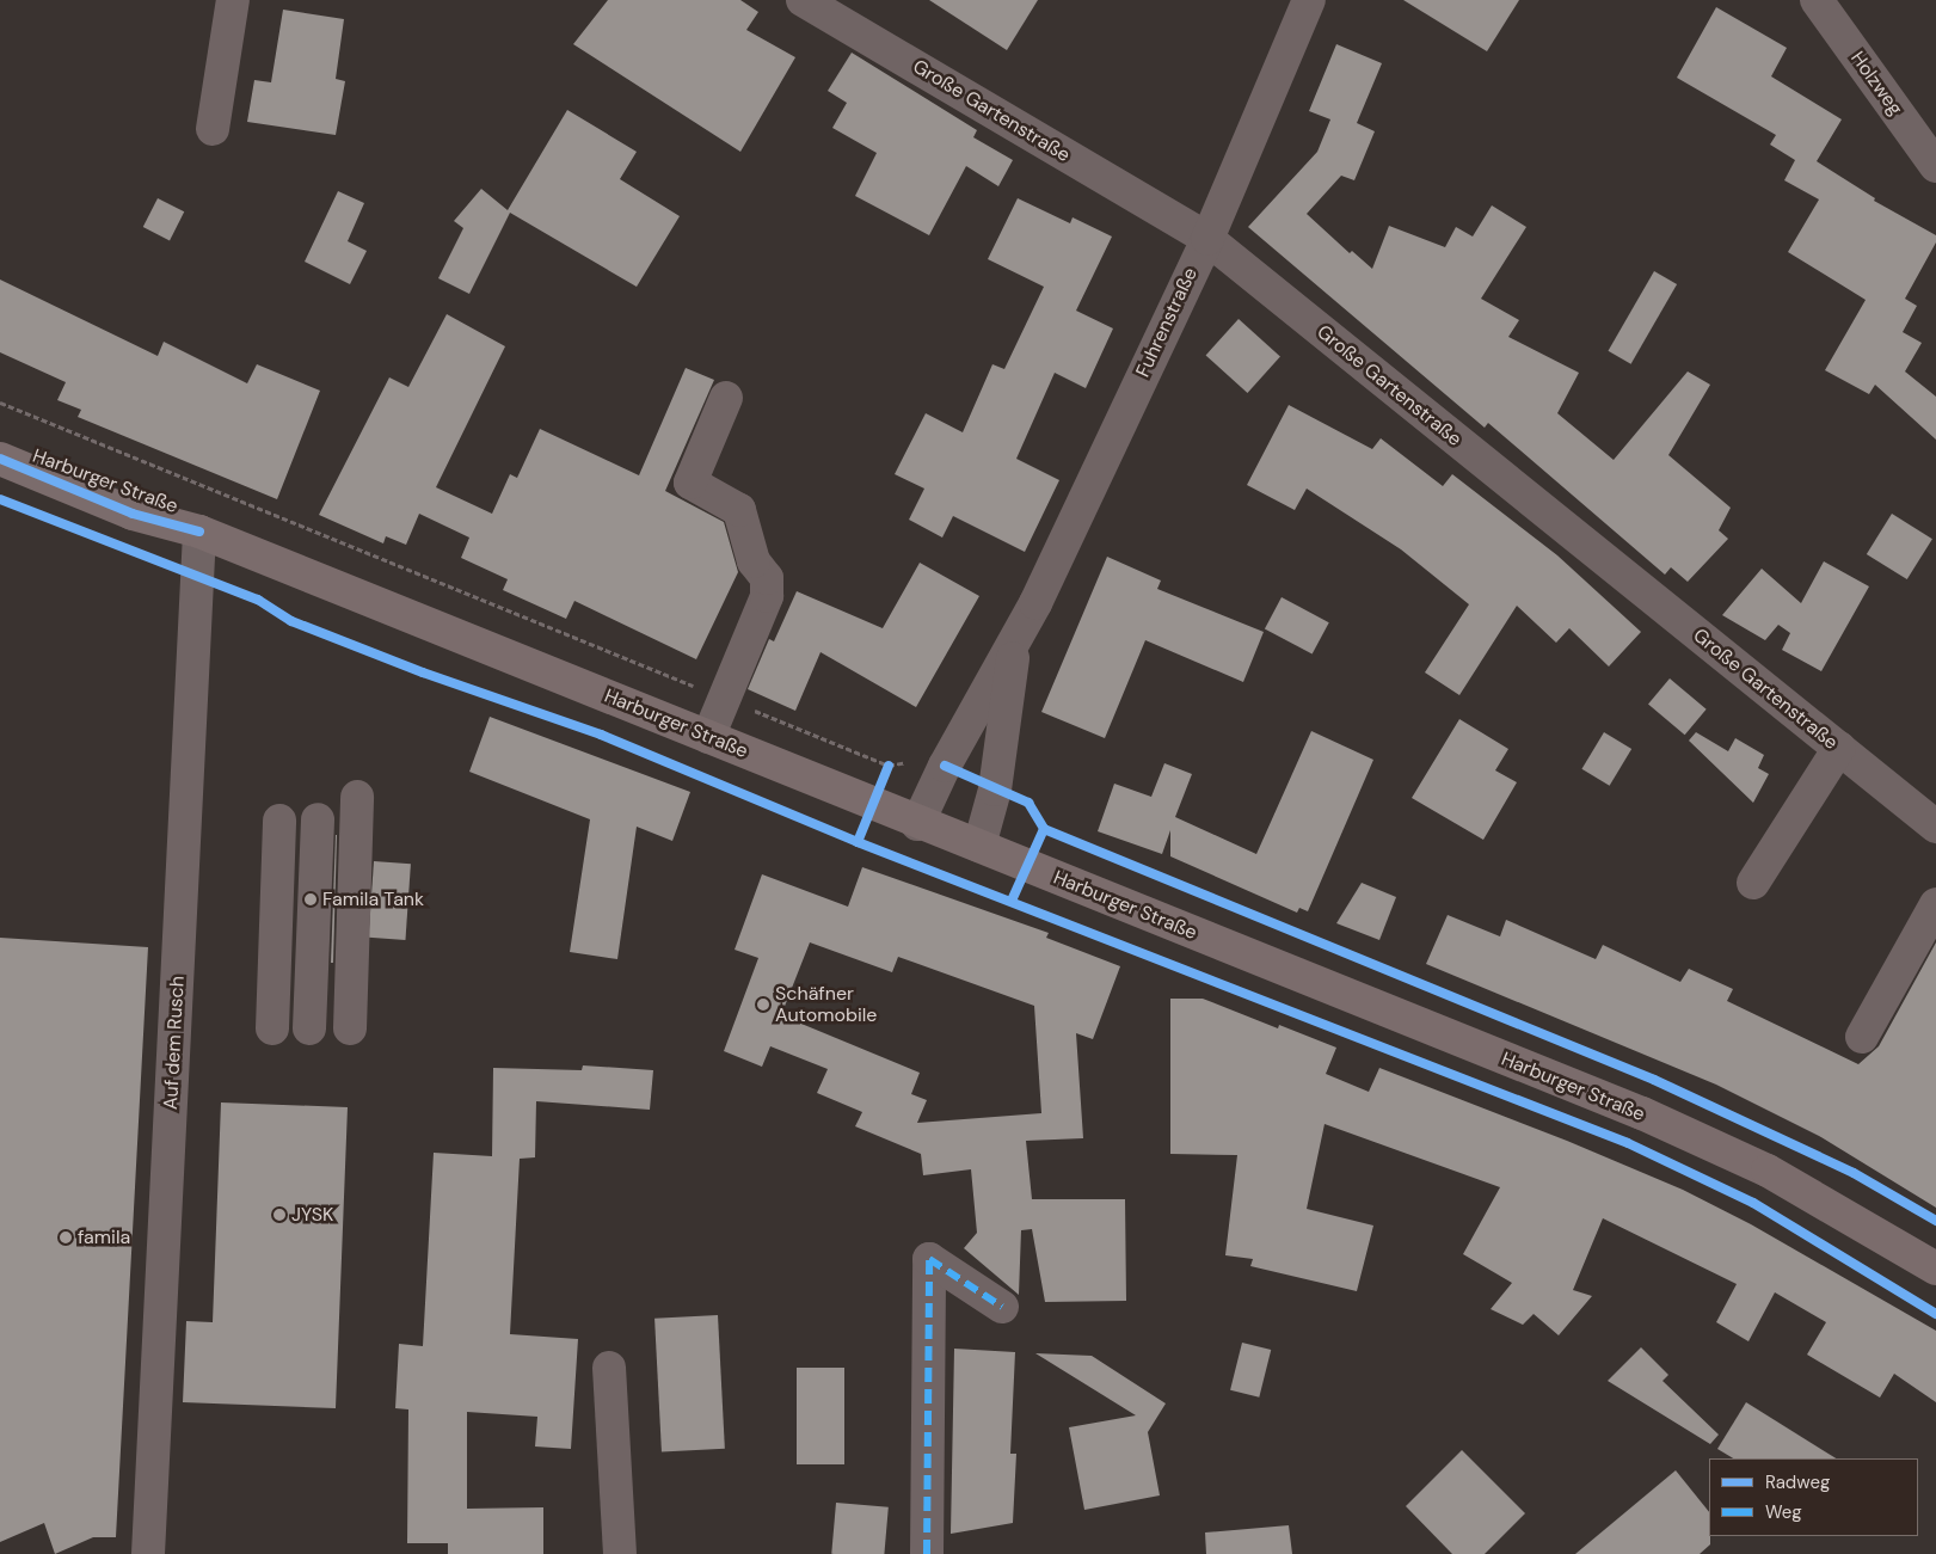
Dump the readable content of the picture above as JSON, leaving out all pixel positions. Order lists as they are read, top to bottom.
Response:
{
  "streets": {
    "main road": ["Harburger Straße"],
    "street": [
      "Holzweg",
      "Große Gartenstraße",
      "Fuhrenstraße",
      "Auf dem Rusch"
    ]
  },
  "crossings": [
    ["Große Gartenstraße", "Fuhrenstraße"],
    ["Fuhrenstraße", "Harburger Straße"],
    ["Harburger Straße", "Auf dem Rusch"]
  ],
  "places": [
    "Famila Tank",
    "Schäfner Automobile",
    "JYSK",
    "famila"
  ],
  "legend": ["Radweg", "Weg"]
}
